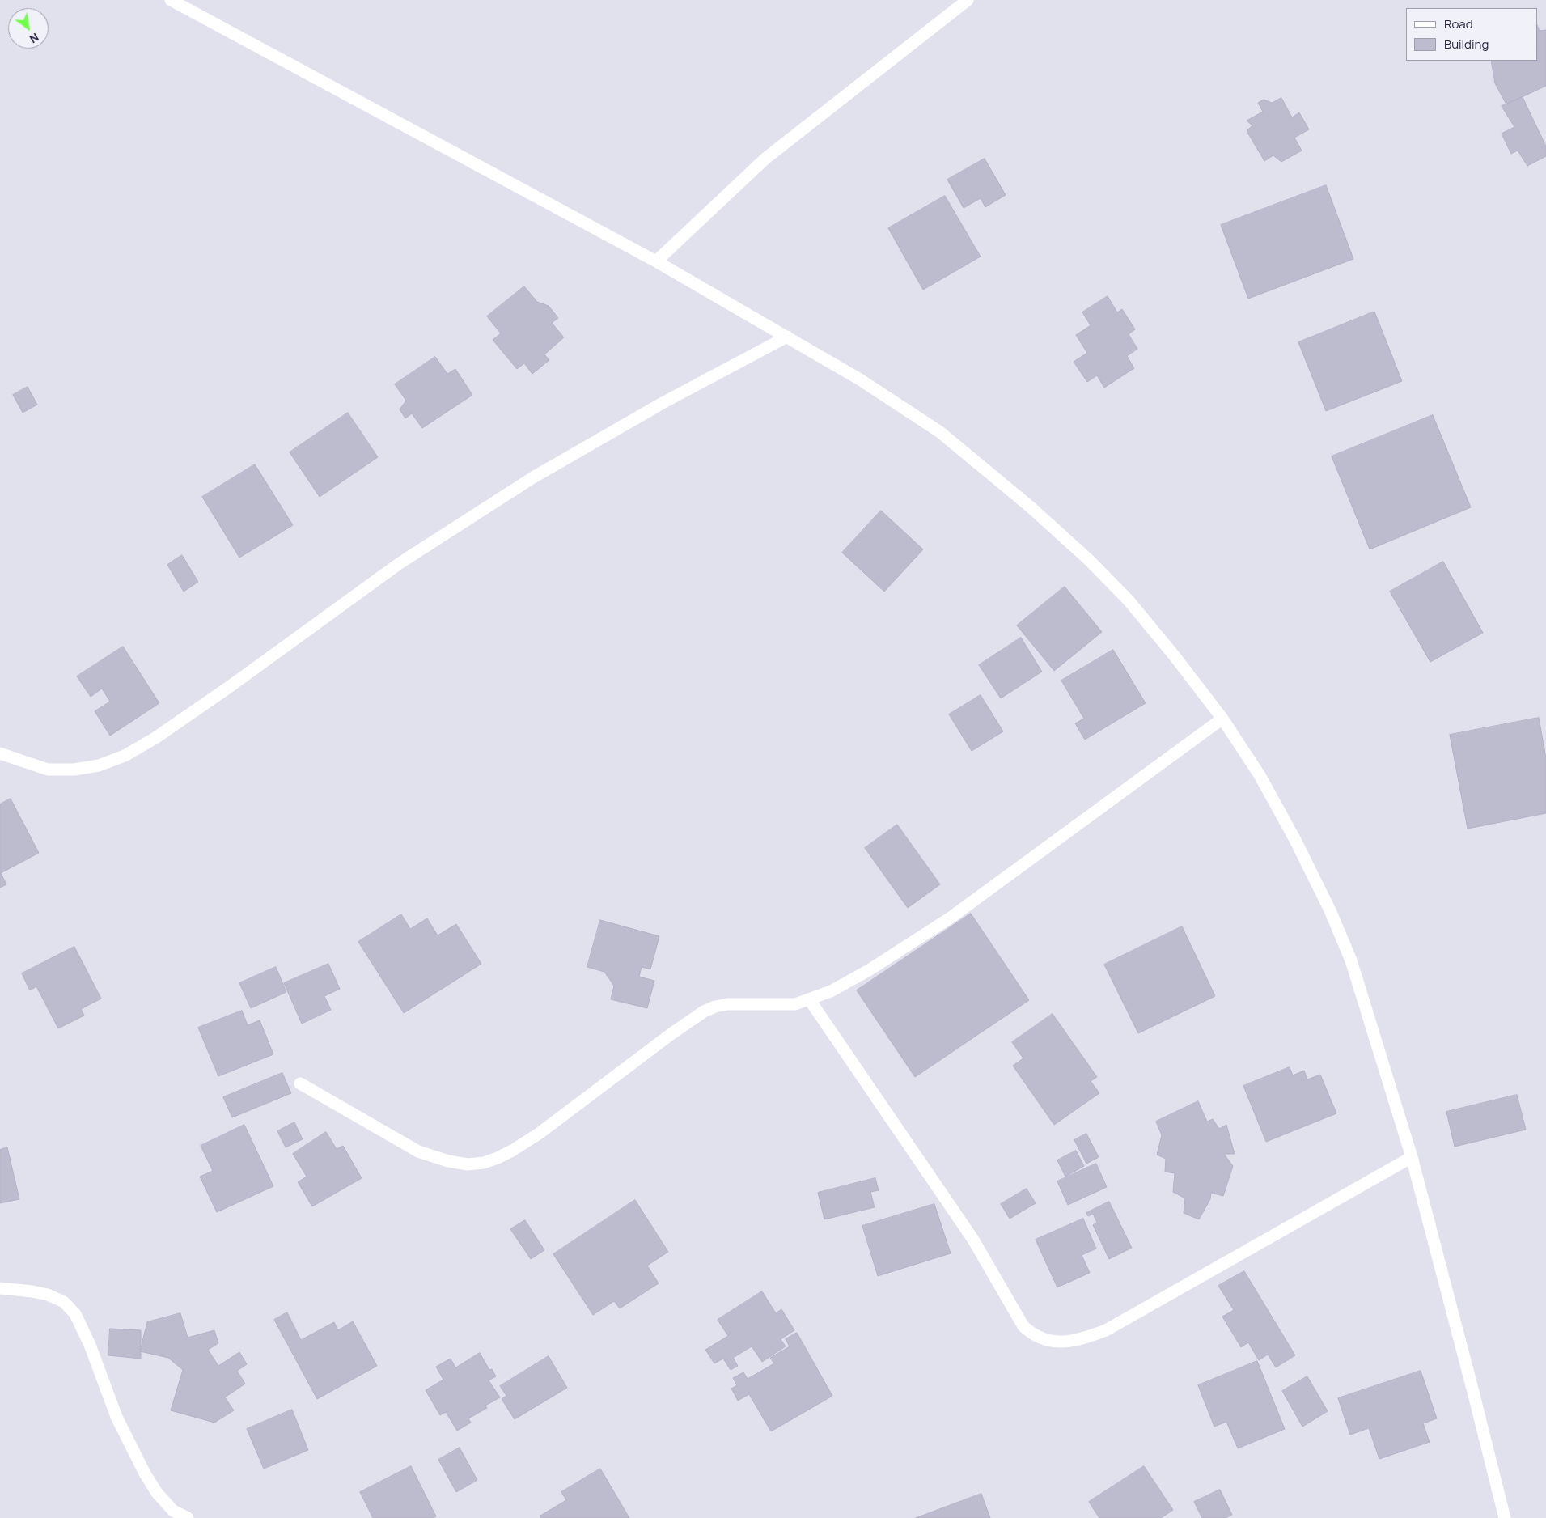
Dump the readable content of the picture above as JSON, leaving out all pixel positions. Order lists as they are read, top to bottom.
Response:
{
  "legend": ["Road", "Building"],
  "north": "bottom right"
}
